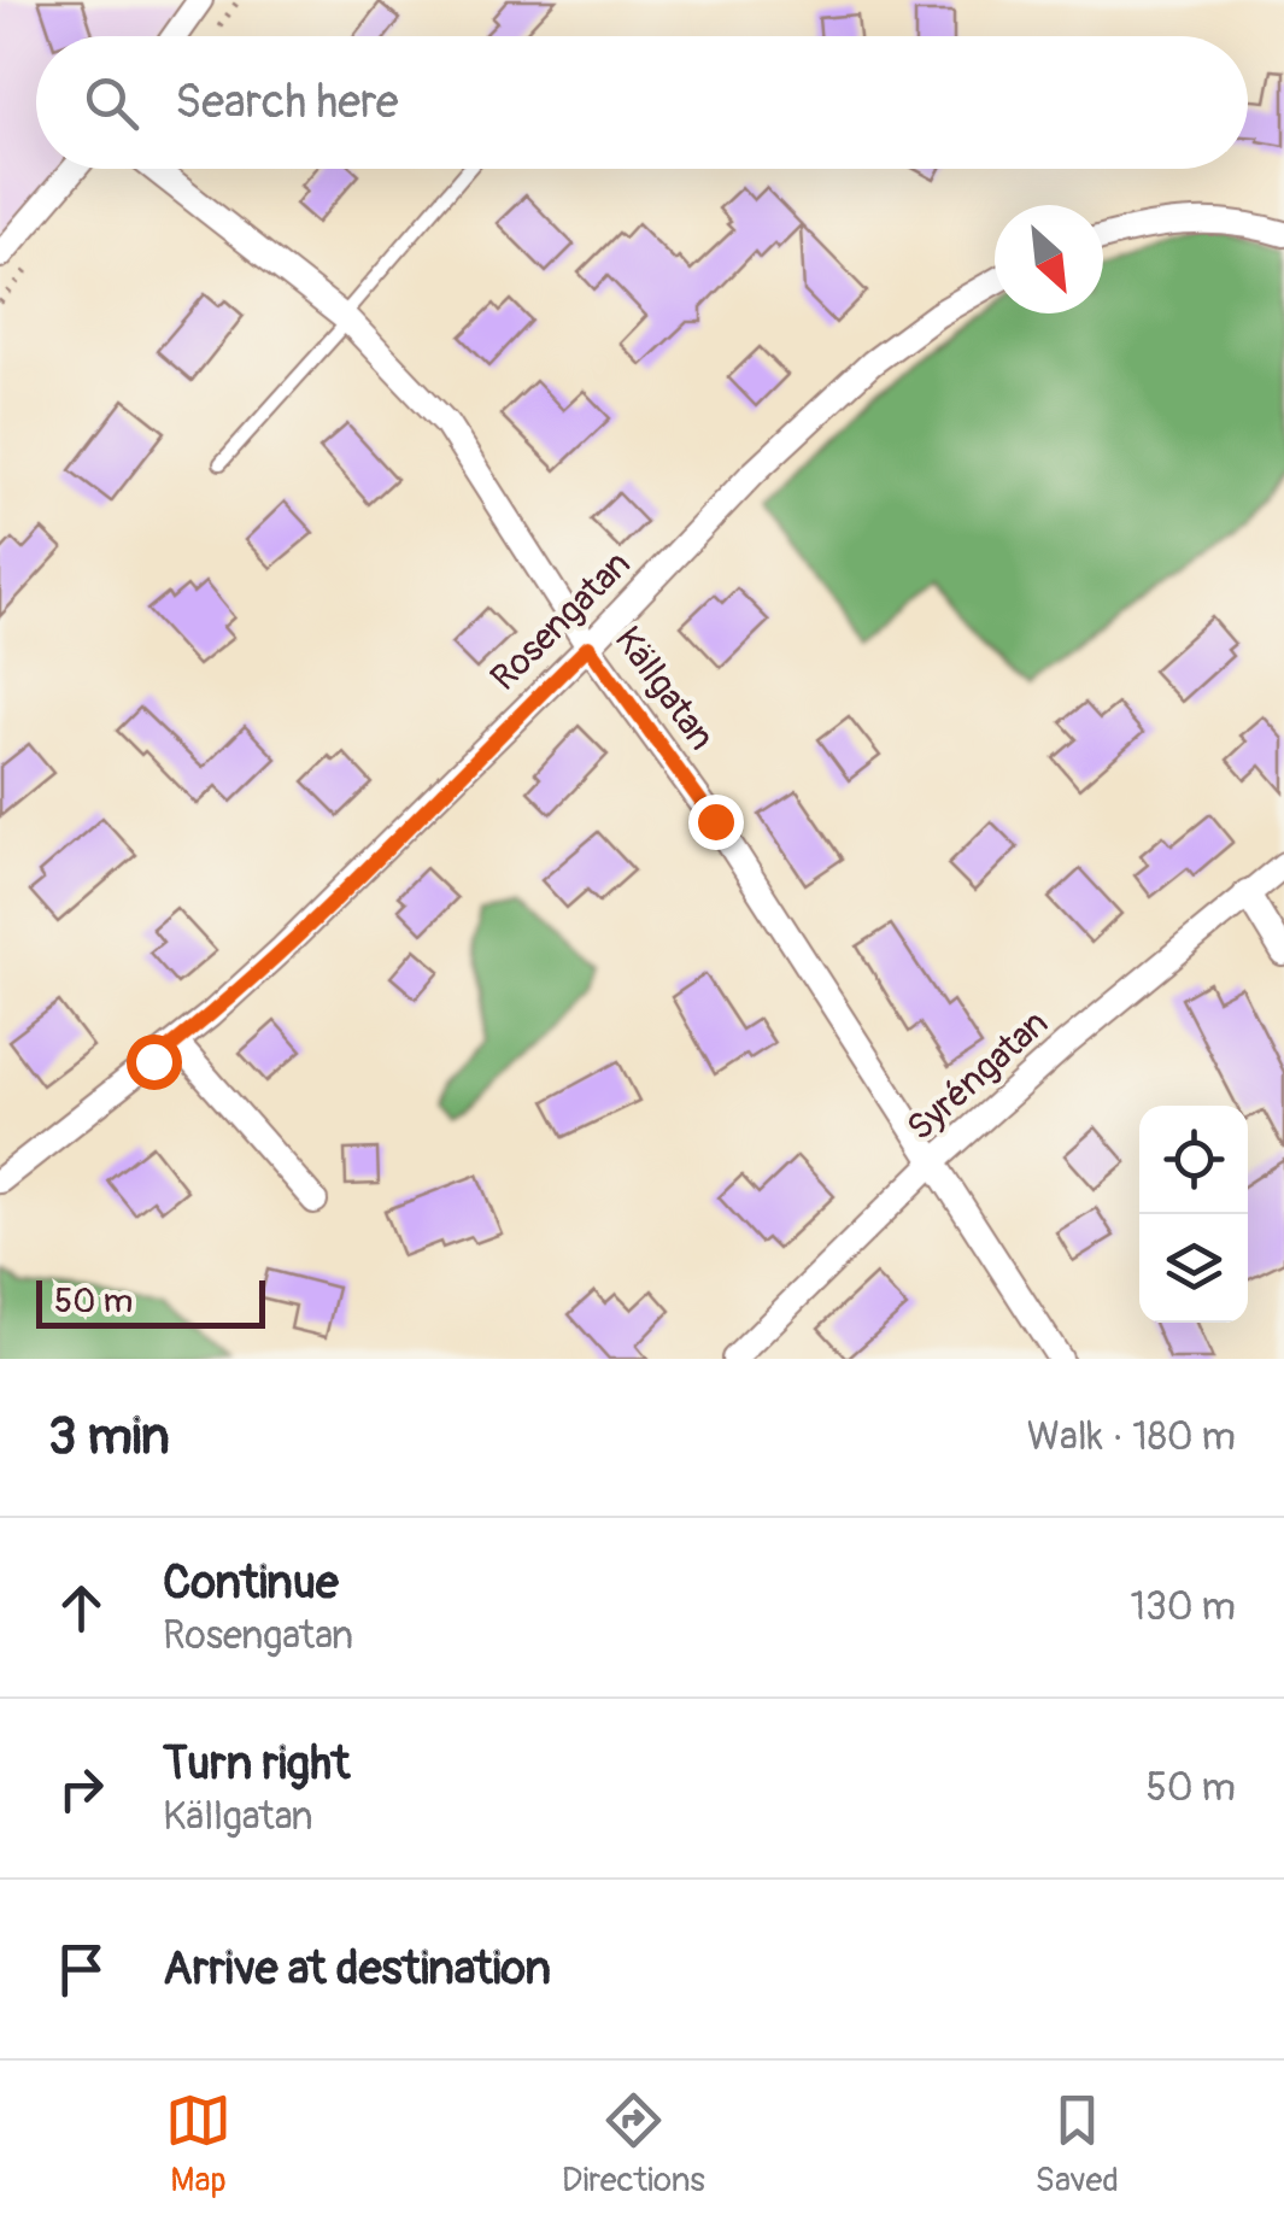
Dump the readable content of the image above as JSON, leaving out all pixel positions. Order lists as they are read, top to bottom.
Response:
{
  "streets": {
    "street": ["Rosengatan", "Källgatan", "Syréngatan"]
  },
  "crossings": [
    ["Rosengatan", "Källgatan"],
    ["Källgatan", "Syréngatan"]
  ],
  "scale_bar": "50 m",
  "north": "bottom right",
  "page": {
    "search": "Search here",
    "scale": "50 m",
    "heading": ["3 min", "Walk · 180 m"],
    "list": [
      ["Continue", "Rosengatan", "130 m"],
      ["Turn right", "Källgatan", "50 m"],
      "Arrive at destination"
    ],
    "nav": ["Map", "Directions", "Saved"]
  }
}
